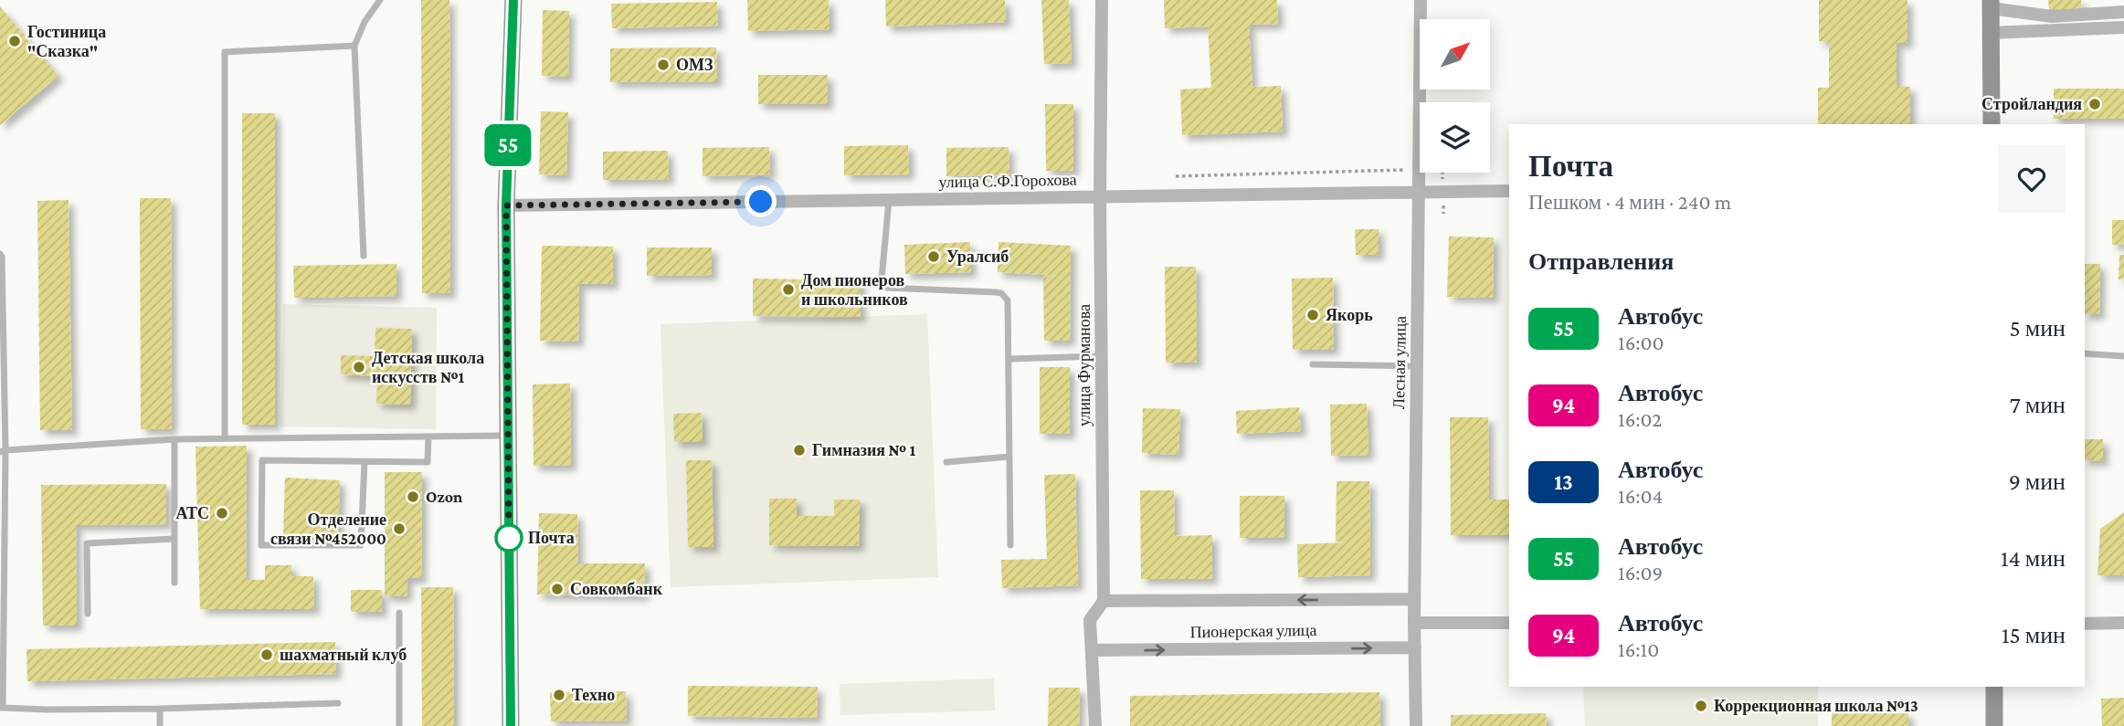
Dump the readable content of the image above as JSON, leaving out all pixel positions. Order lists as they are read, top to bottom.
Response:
{
  "streets": {
    "street": [
      "улица С.Ф.Горохова",
      "Лесная улица",
      "улица Фурманова",
      "Пионерская улица"
    ]
  },
  "crossings": [
    ["улица С.Ф.Горохова", "Лесная улица"],
    ["улица С.Ф.Горохова", "улица Фурманова"],
    ["Лесная улица", "Пионерская улица"],
    ["улица Фурманова", "Пионерская улица"]
  ],
  "places": [
    "Гостиница \"Сказка\"",
    "ОМЗ",
    "Стройландия",
    "Уралсиб",
    "Дом пионеров и школьников",
    "Якорь",
    "Детская школа искусств №1",
    "Гимназия № 1",
    "Ozon",
    "АТС",
    "Отделение связи №452000",
    "Почта",
    "Совкомбанк",
    "шахматный клуб",
    "Техно",
    "Коррекционная школа №13"
  ],
  "lines": ["bus line 55"],
  "north": "top right",
  "page": {
    "on_map": "55",
    "heading": [
      ["Почта", "Пешком · 4 мин · 240 m"],
      "Отправления"
    ],
    "list": [
      {
        "mark": "55",
        "name": "Автобус",
        "note": "16:00",
        "value": "5 мин"
      },
      {
        "mark": "94",
        "name": "Автобус",
        "note": "16:02",
        "value": "7 мин"
      },
      {
        "mark": "13",
        "name": "Автобус",
        "note": "16:04",
        "value": "9 мин"
      },
      {
        "mark": "55",
        "name": "Автобус",
        "note": "16:09",
        "value": "14 мин"
      },
      {
        "mark": "94",
        "name": "Автобус",
        "note": "16:10",
        "value": "15 мин"
      }
    ]
  }
}
